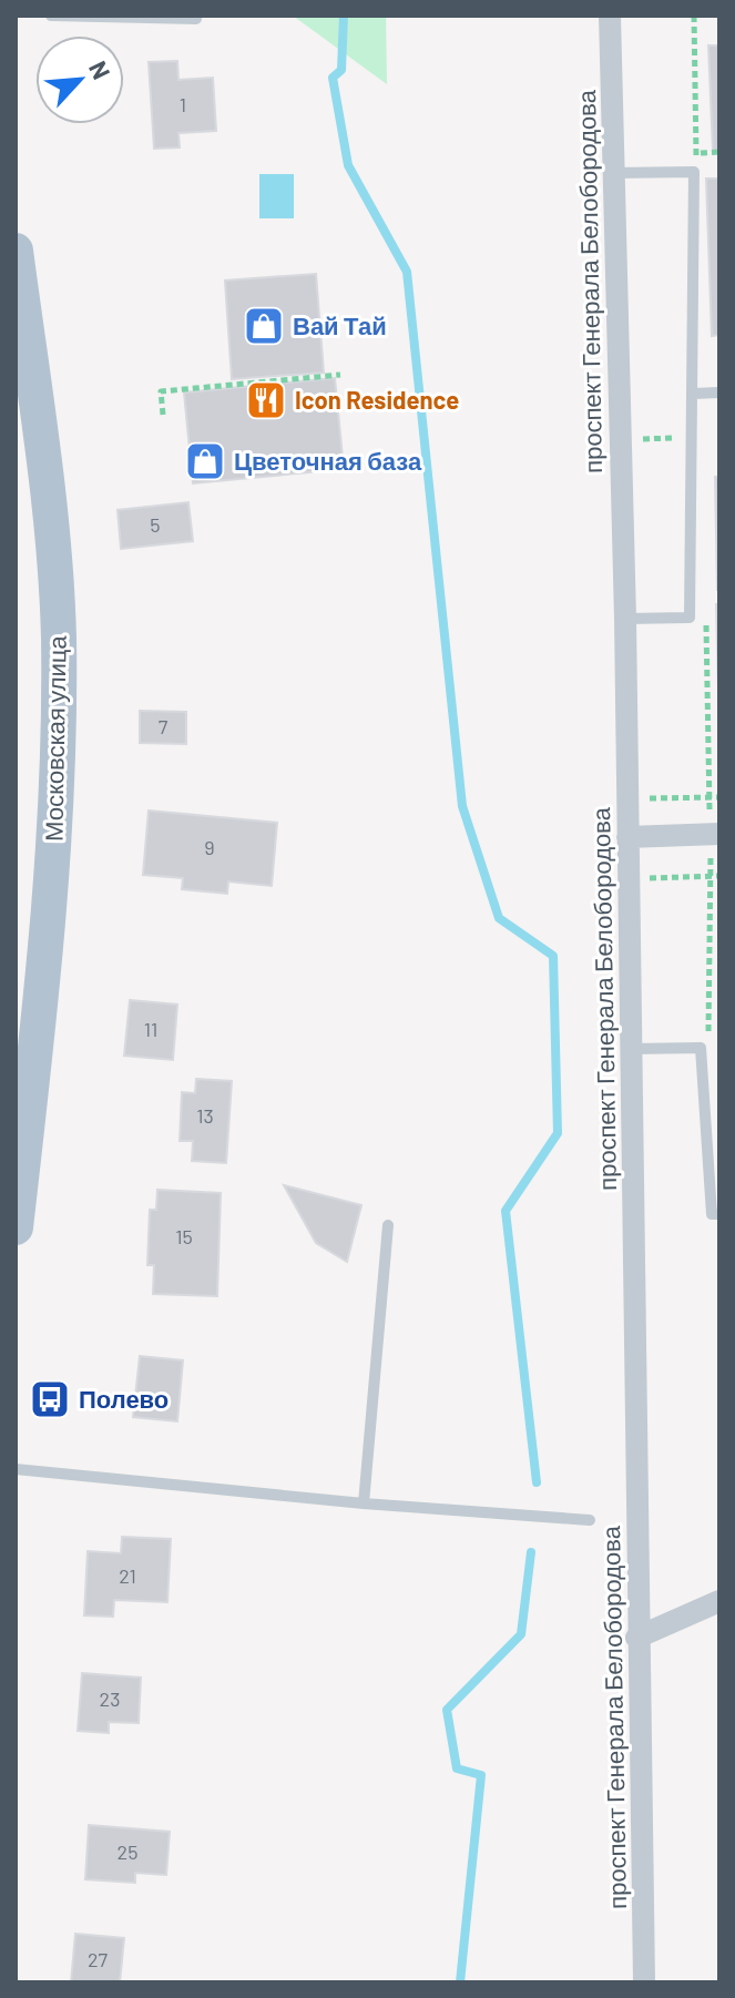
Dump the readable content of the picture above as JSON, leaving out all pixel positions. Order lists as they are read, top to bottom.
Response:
{
  "streets": {
    "main road": ["Московская улица"],
    "street": ["проспект Генерала Белобородова"]
  },
  "places": {
    "shop": ["Вай Тай", "Цветочная база"],
    "restaurant": ["Icon Residence"],
    "bus stop": ["Полево"]
  },
  "house_numbers": [
    "1",
    "5",
    "7",
    "9",
    "11",
    "13",
    "15",
    "21",
    "23",
    "25",
    "27"
  ],
  "north": "top right"
}
